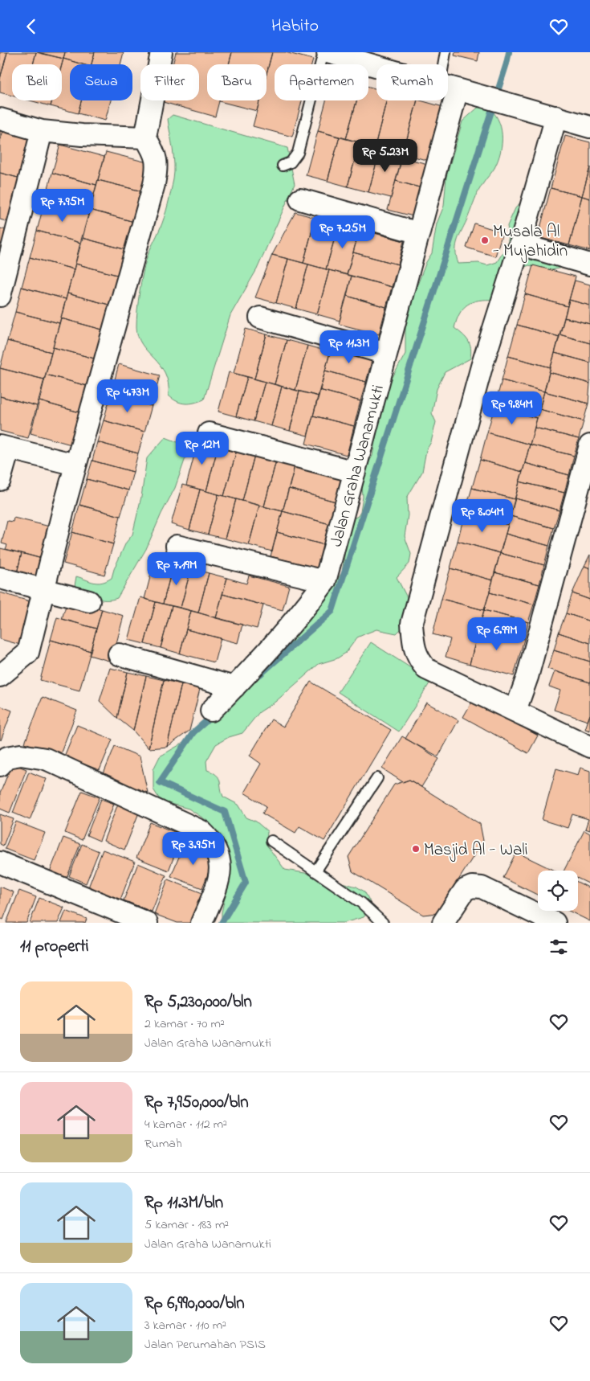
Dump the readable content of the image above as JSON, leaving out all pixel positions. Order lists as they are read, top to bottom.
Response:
{
  "streets": {
    "street": ["Jalan Graha Wanamukti"]
  },
  "places": ["Musala Al - Mujahidin", "Masjid Al - Wali"],
  "page": {
    "header": "Habito",
    "chip": [
      "Beli",
      "Sewa",
      "Filter",
      "Baru",
      "Apartemen",
      "Rumah"
    ],
    "price": [
      "Rp 5.23M",
      "Rp 7.95M",
      "Rp 7.25M",
      "Rp 11.3M",
      "Rp 4.73M",
      "Rp 9.84M",
      "Rp 12M",
      "Rp 8.04M",
      "Rp 7.19M",
      "Rp 6.99M",
      "Rp 3.95M"
    ],
    "heading": "11 properti",
    "list": [
      {
        "name": "Rp 5,230,000/bln",
        "note": "2 kamar · 70 m² · Jalan Graha Wanamukti"
      },
      {
        "name": "Rp 7,950,000/bln",
        "note": "4 kamar · 112 m² · Rumah"
      },
      {
        "name": "Rp 11.3M/bln",
        "note": "5 kamar · 183 m² · Jalan Graha Wanamukti"
      },
      {
        "name": "Rp 6,990,000/bln",
        "note": "3 kamar · 110 m² · Jalan Perumahan PSIS"
      }
    ]
  }
}
